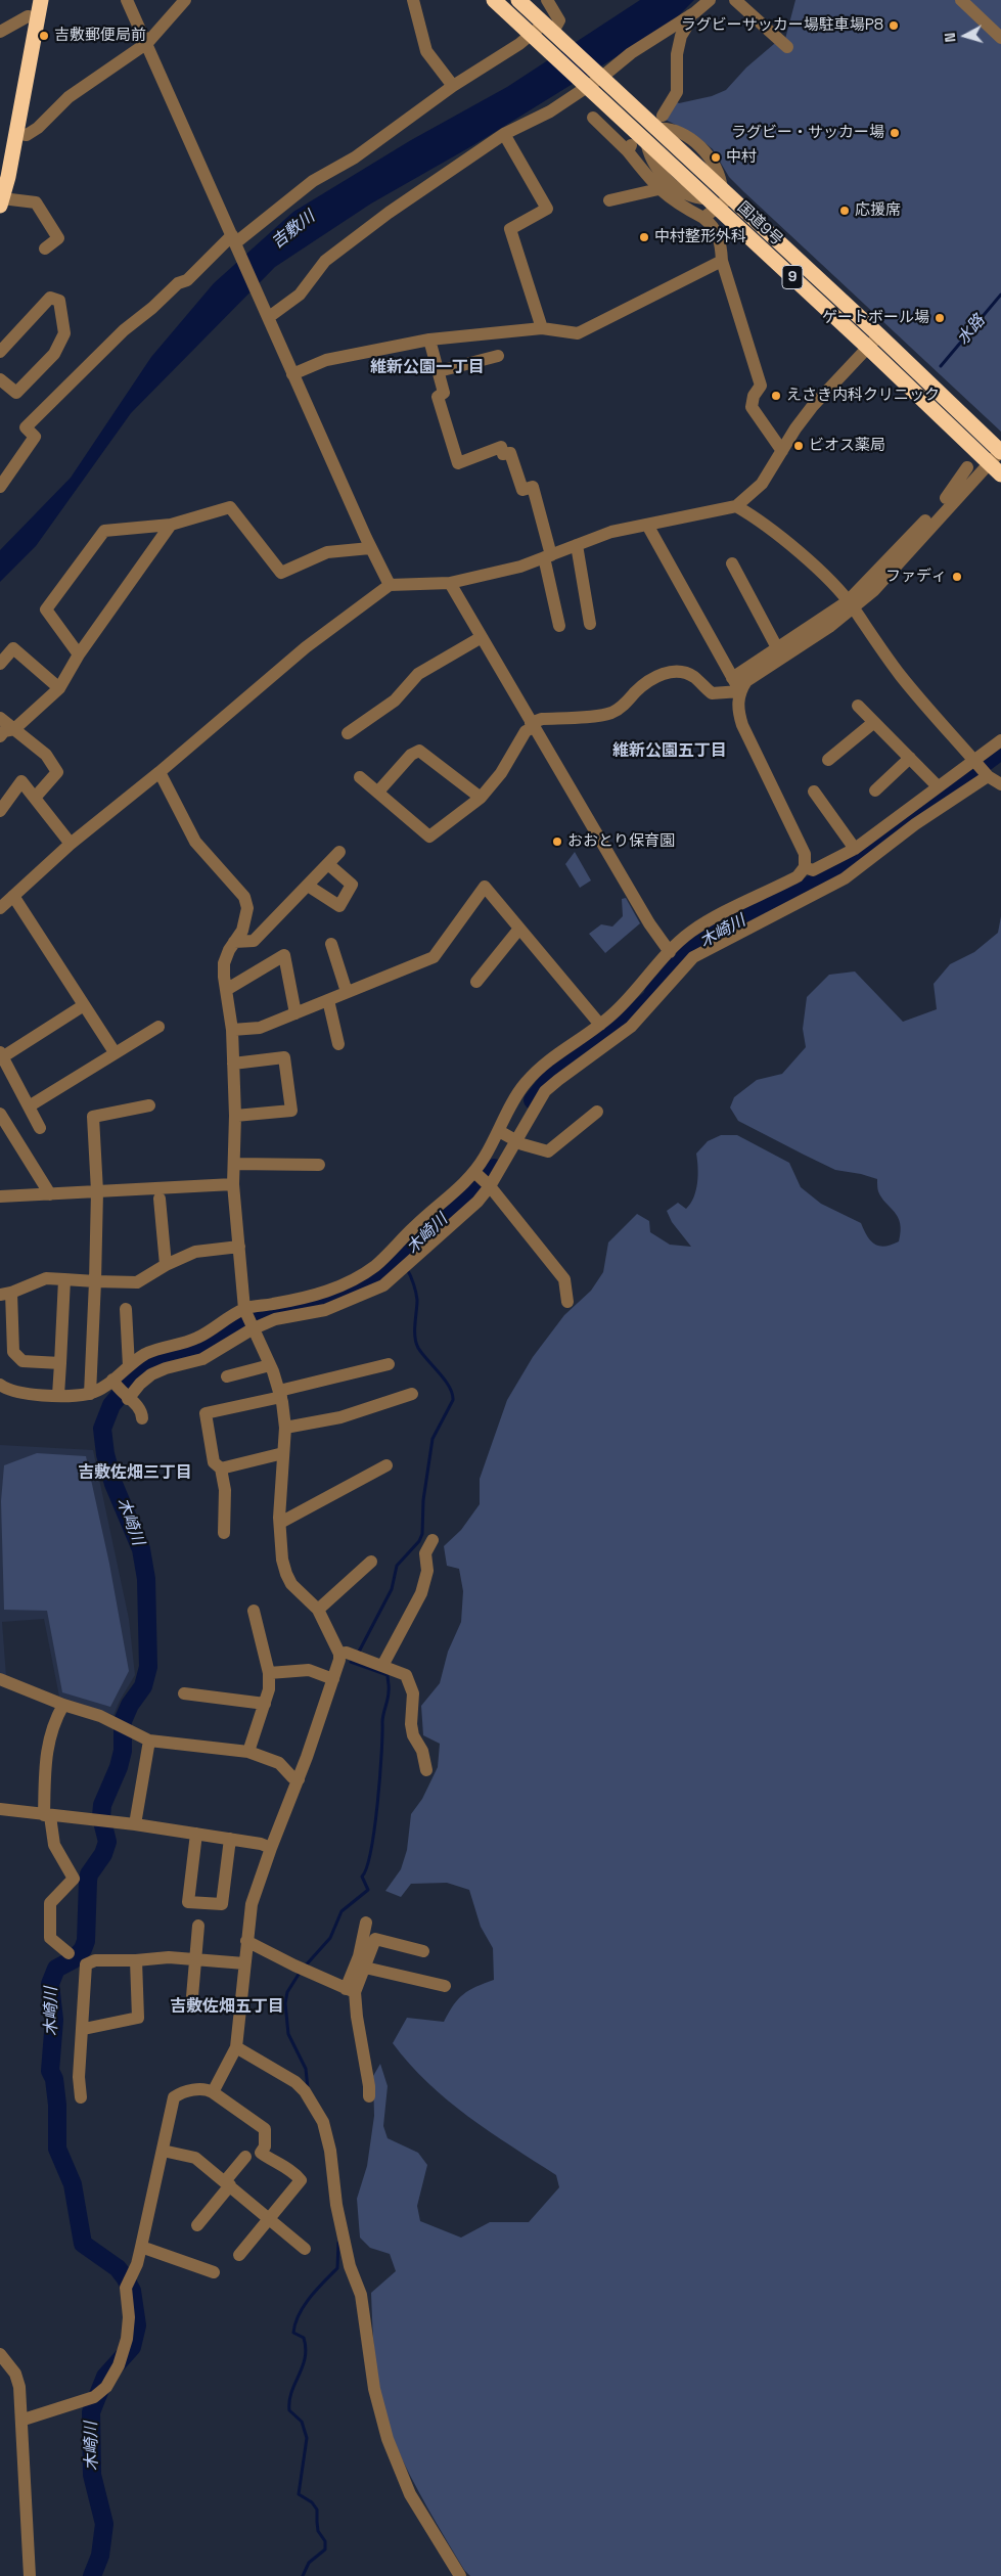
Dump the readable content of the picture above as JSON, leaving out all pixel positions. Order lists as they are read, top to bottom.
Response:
{
  "streets": {
    "highway": ["国道9号", "9"]
  },
  "districts": [
    "維新公園一丁目",
    "維新公園五丁目",
    "吉敷佐畑三丁目",
    "吉敷佐畑五丁目"
  ],
  "water": ["吉敷川", "水路", "木崎川"],
  "places": [
    "ラグビーサッカー場駐車場P8",
    "吉敷郵便局前",
    "ラグビー・サッカー場",
    "中村",
    "応援席",
    "中村整形外科",
    "ゲートボール場",
    "えさき内科クリニック",
    "ビオス薬局",
    "ファディ",
    "おおとり保育園"
  ],
  "north": "left"
}
